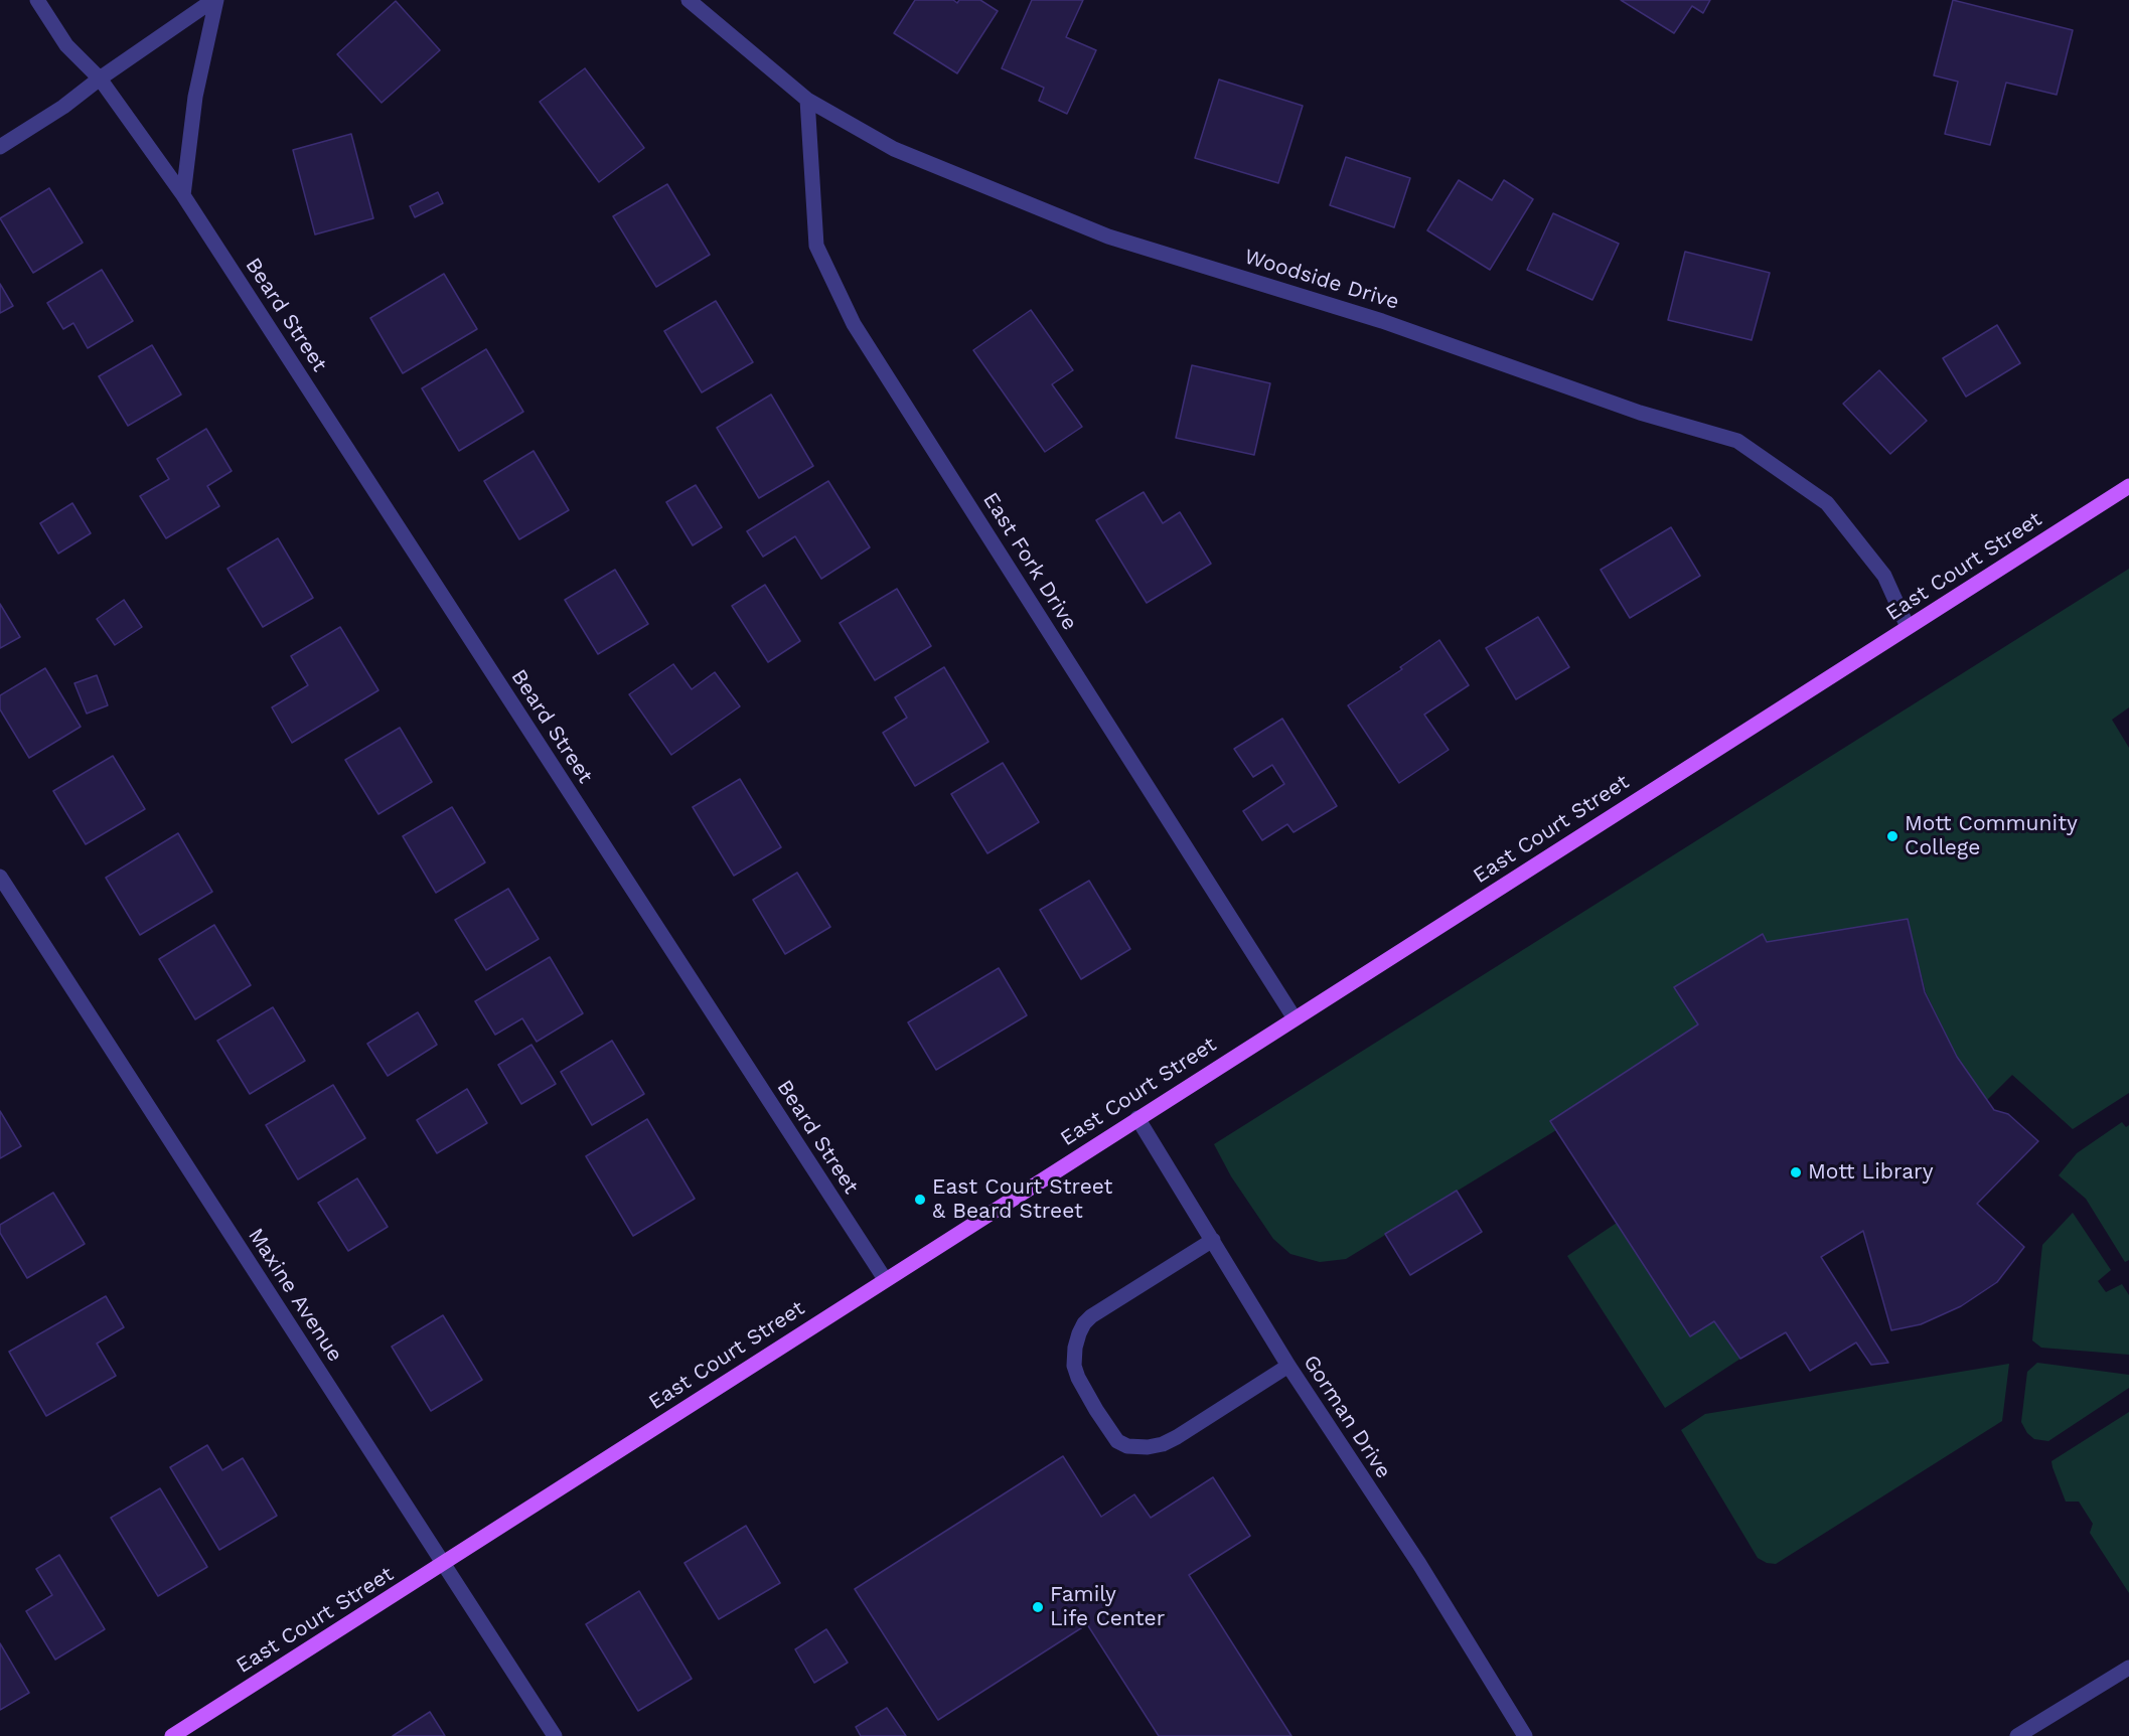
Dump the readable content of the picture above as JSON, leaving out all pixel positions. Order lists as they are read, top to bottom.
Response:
{
  "streets": {
    "main road": ["East Court Street"],
    "street": [
      "Woodside Drive",
      "Beard Street",
      "East Fork Drive",
      "Maxine Avenue",
      "Gorman Drive"
    ]
  },
  "crossings": [
    ["Woodside Drive", "East Fork Drive"],
    ["Woodside Drive", "East Court Street"],
    ["Beard Street", "East Court Street"],
    ["East Fork Drive", "East Court Street"],
    ["East Court Street", "Maxine Avenue"],
    ["East Court Street", "Gorman Drive"]
  ],
  "places": [
    "Mott Community College",
    "Mott Library",
    "East Court Street & Beard Street",
    "Family Life Center"
  ]
}
